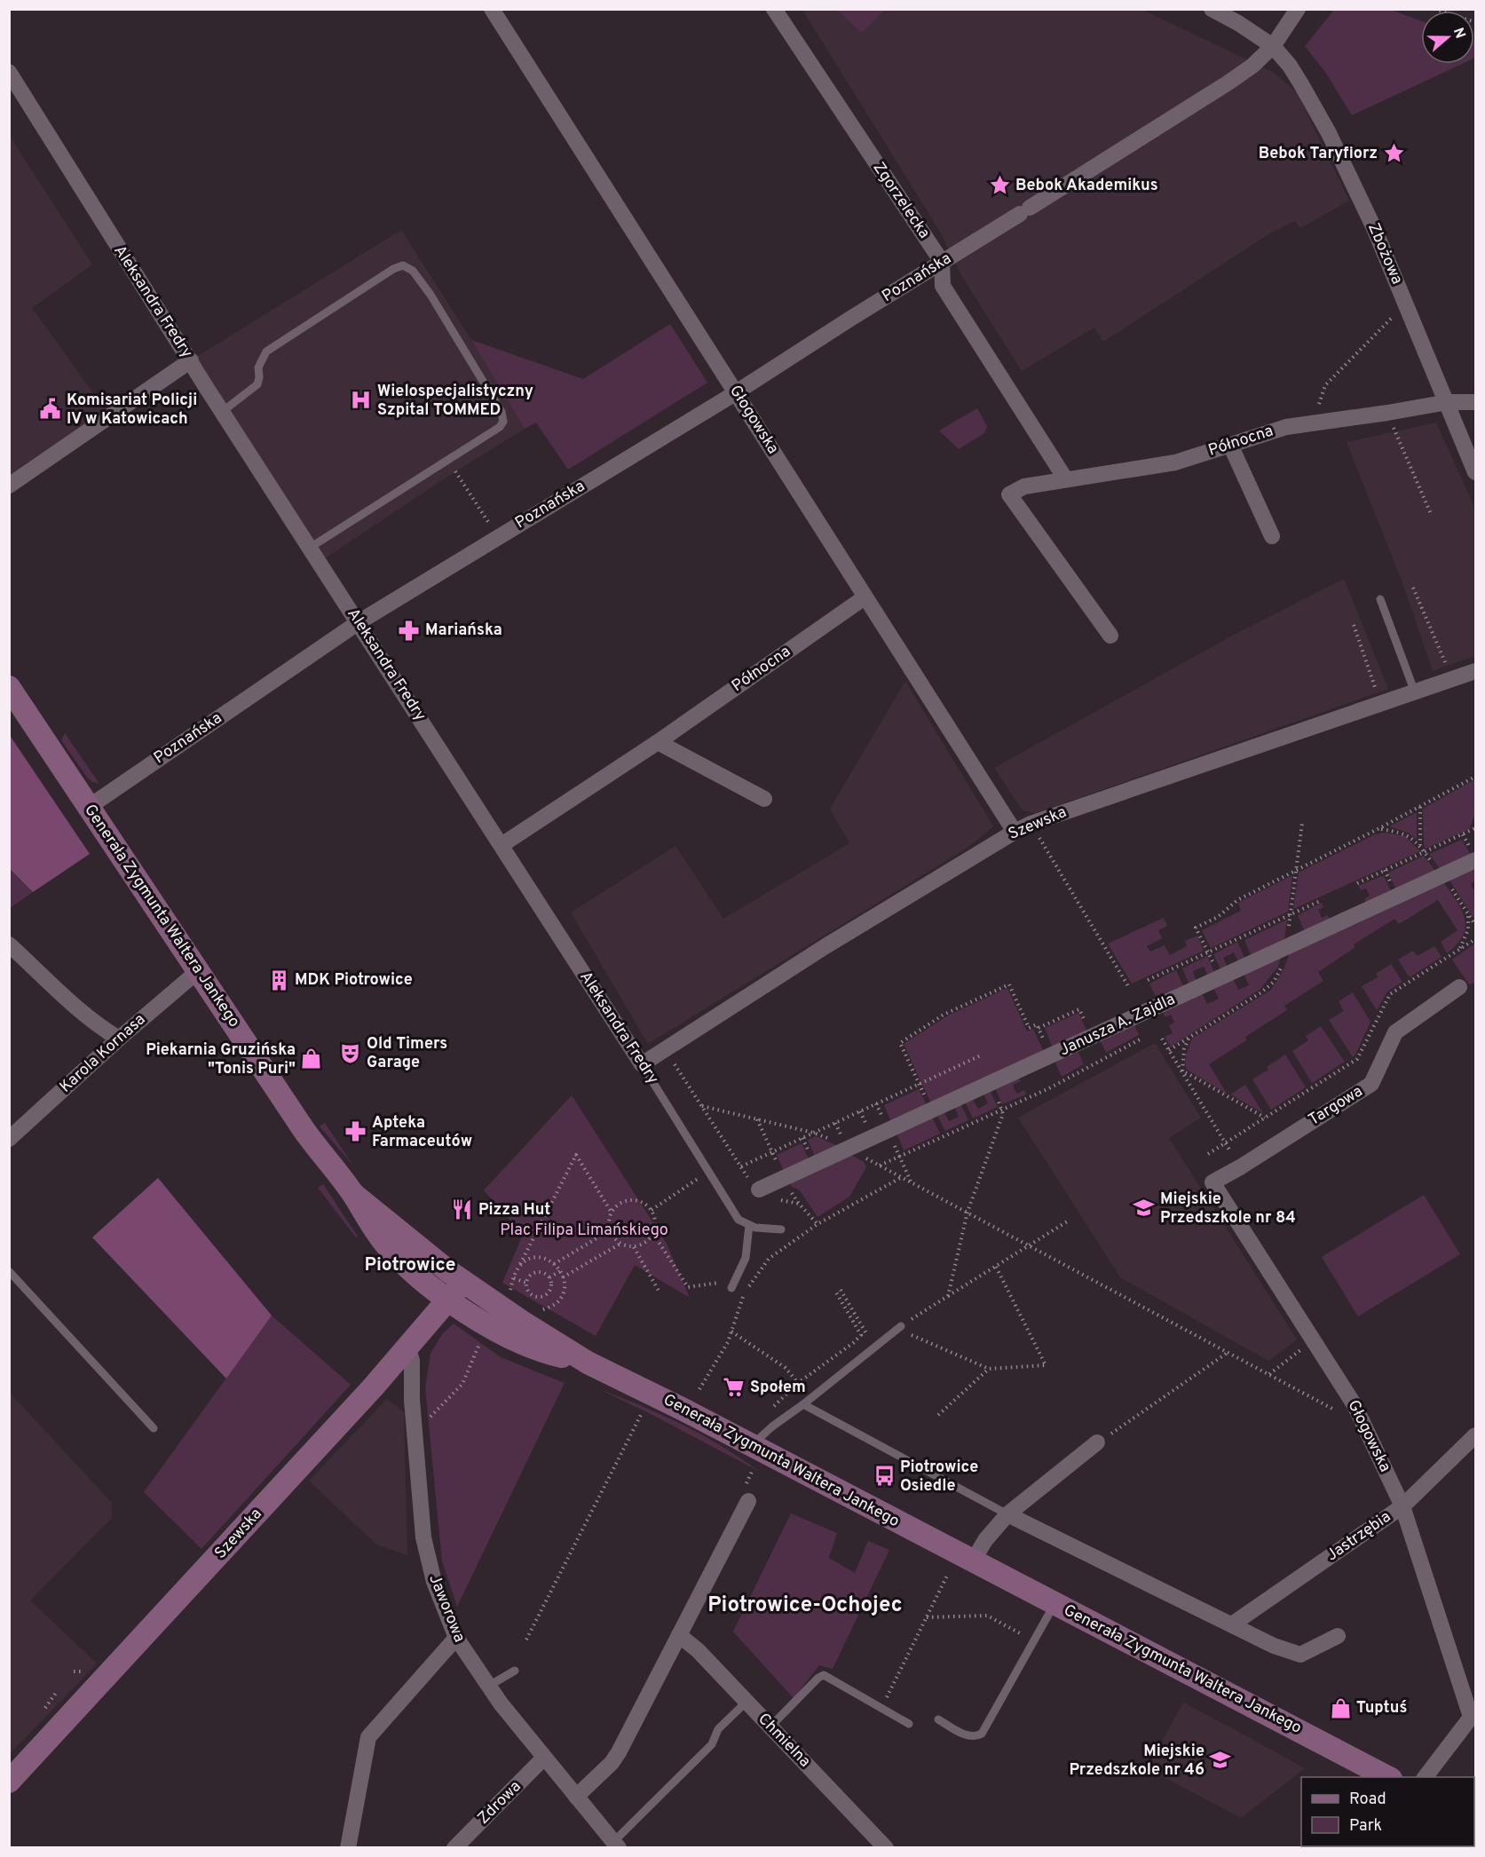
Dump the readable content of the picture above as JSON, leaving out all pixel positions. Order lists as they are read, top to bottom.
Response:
{
  "streets": {
    "street": [
      "Zgorzelecka",
      "Zbożowa",
      "Poznańska",
      "Aleksandra Fredry",
      "Głogowska",
      "Północna",
      "Szewska",
      "Generała Zygmunta Waltera Jankego",
      "Janusza A. Zajdla",
      "Karola Kornasa",
      "Targowa",
      "Jastrzębia",
      "Jaworowa",
      "Chmielna",
      "Zdrowa"
    ]
  },
  "crossings": [
    ["Zgorzelecka", "Poznańska"],
    ["Zbożowa", "Poznańska"],
    ["Zbożowa", "Północna"],
    ["Poznańska", "Aleksandra Fredry"],
    ["Poznańska", "Głogowska"],
    ["Poznańska", "Generała Zygmunta Waltera Jankego"],
    ["Aleksandra Fredry", "Północna"],
    ["Aleksandra Fredry", "Szewska"],
    ["Głogowska", "Północna"],
    ["Głogowska", "Szewska"],
    ["Głogowska", "Targowa"],
    ["Głogowska", "Jastrzębia"],
    ["Szewska", "Generała Zygmunta Waltera Jankego"],
    ["Szewska", "Jaworowa"],
    ["Generała Zygmunta Waltera Jankego", "Karola Kornasa"],
    ["Jaworowa", "Zdrowa"]
  ],
  "districts": ["Piotrowice", "Piotrowice-Ochojec"],
  "parks": ["Plac Filipa Limańskiego"],
  "places": {
    "place": ["Bebok Taryfiorz", "Bebok Akademikus"],
    "hospital": ["Wielospecjalistyczny Szpital TOMMED"],
    "public building": ["Komisariat Policji IV w Katowicach"],
    "pharmacy": ["Mariańska", "Apteka Farmaceutów"],
    "building": ["MDK Piotrowice"],
    "theatre": ["Old Timers Garage"],
    "shop": ["Piekarnia Gruzińska \"Tonis Puri\"", "Tuptuś"],
    "school or university": ["Miejskie Przedszkole nr 84", "Miejskie Przedszkole nr 46"],
    "restaurant": ["Pizza Hut"],
    "supermarket": ["Społem"],
    "bus stop": ["Piotrowice Osiedle"]
  },
  "legend": ["Road", "Park"],
  "north": "right"
}
